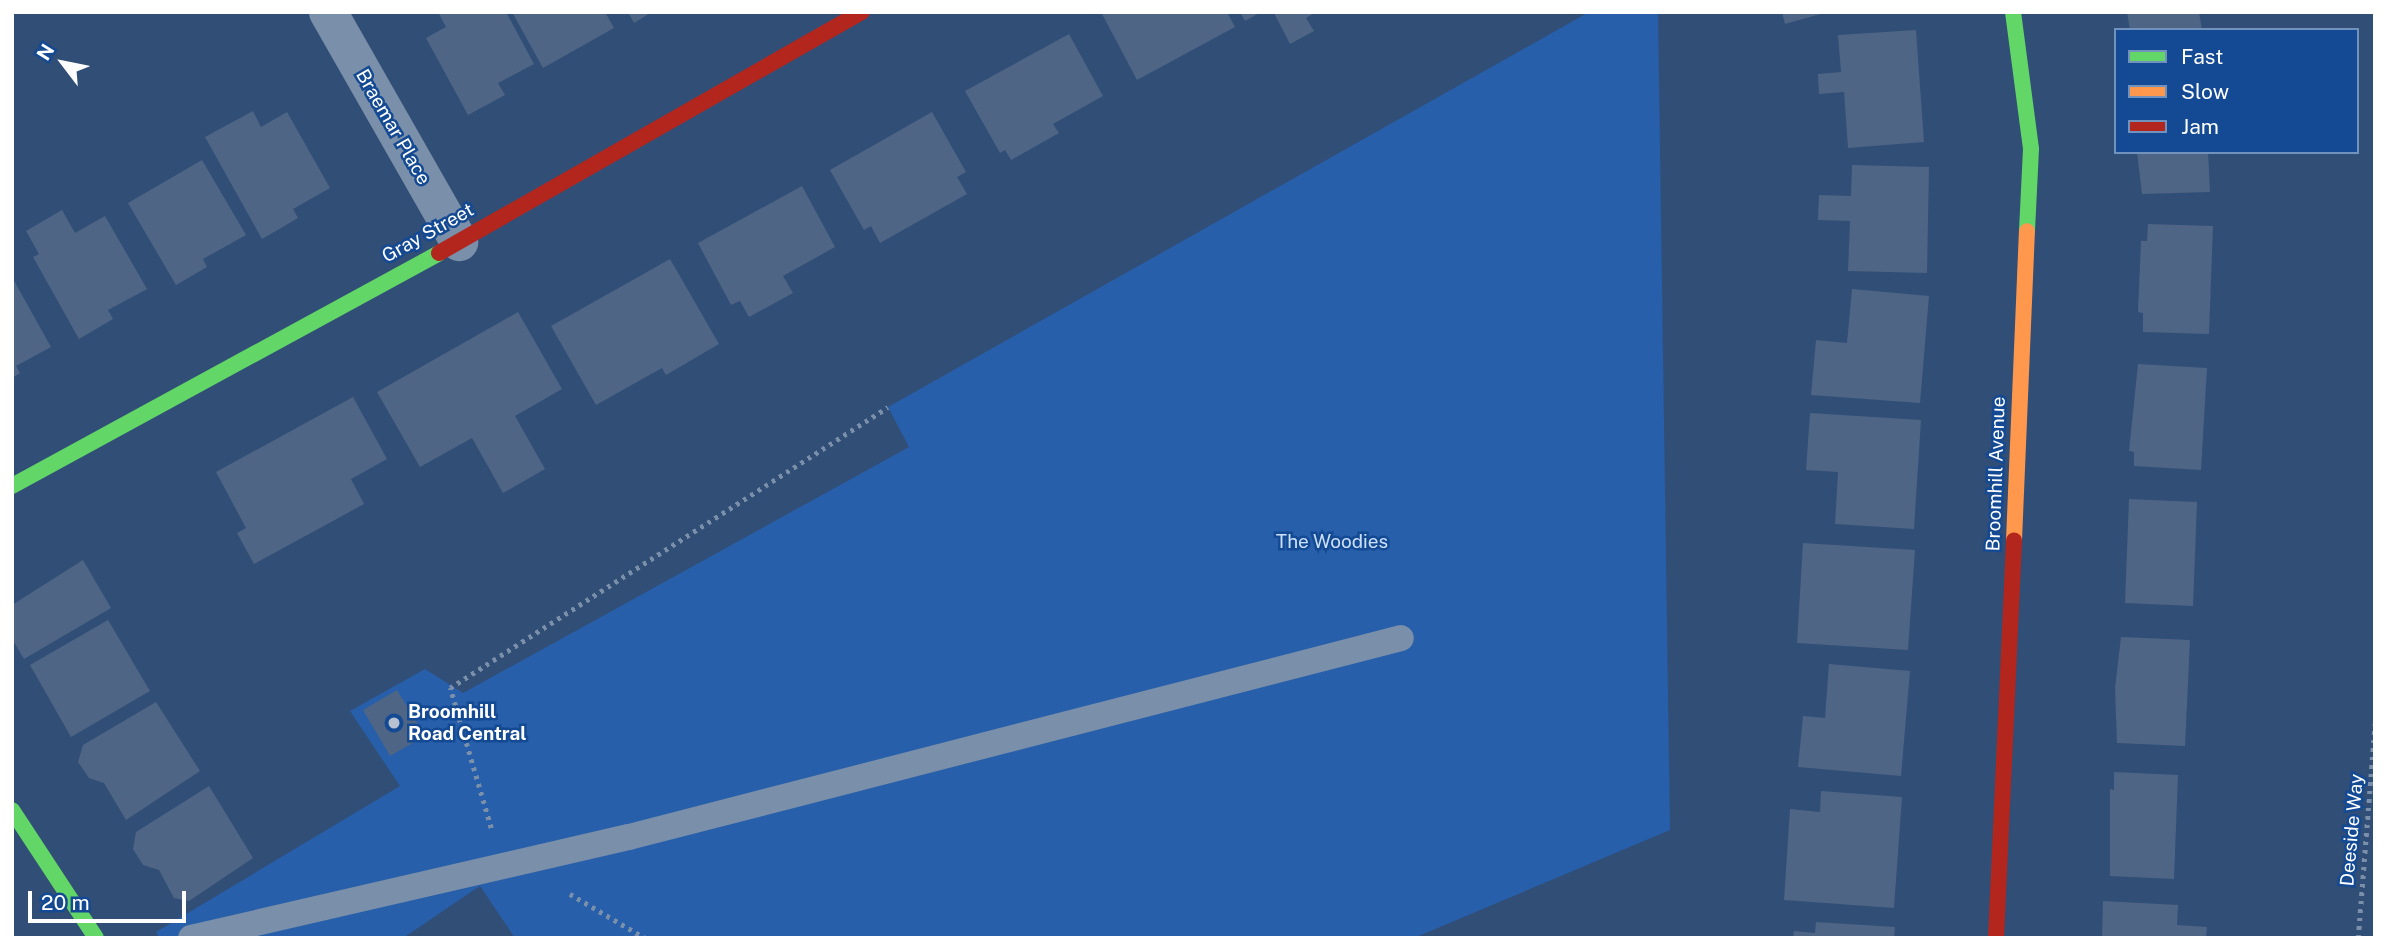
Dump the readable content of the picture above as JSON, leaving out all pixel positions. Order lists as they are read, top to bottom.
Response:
{
  "streets": {
    "street": ["Braemar Place", "Gray Street", "Broomhill Avenue"],
    "path": ["Deeside Way"]
  },
  "crossings": [
    ["Braemar Place", "Gray Street"]
  ],
  "parks": ["The Woodies"],
  "places": ["Broomhill Road Central"],
  "legend": ["Fast", "Slow", "Jam"],
  "scale_bar": "20 m",
  "north": "top left"
}
